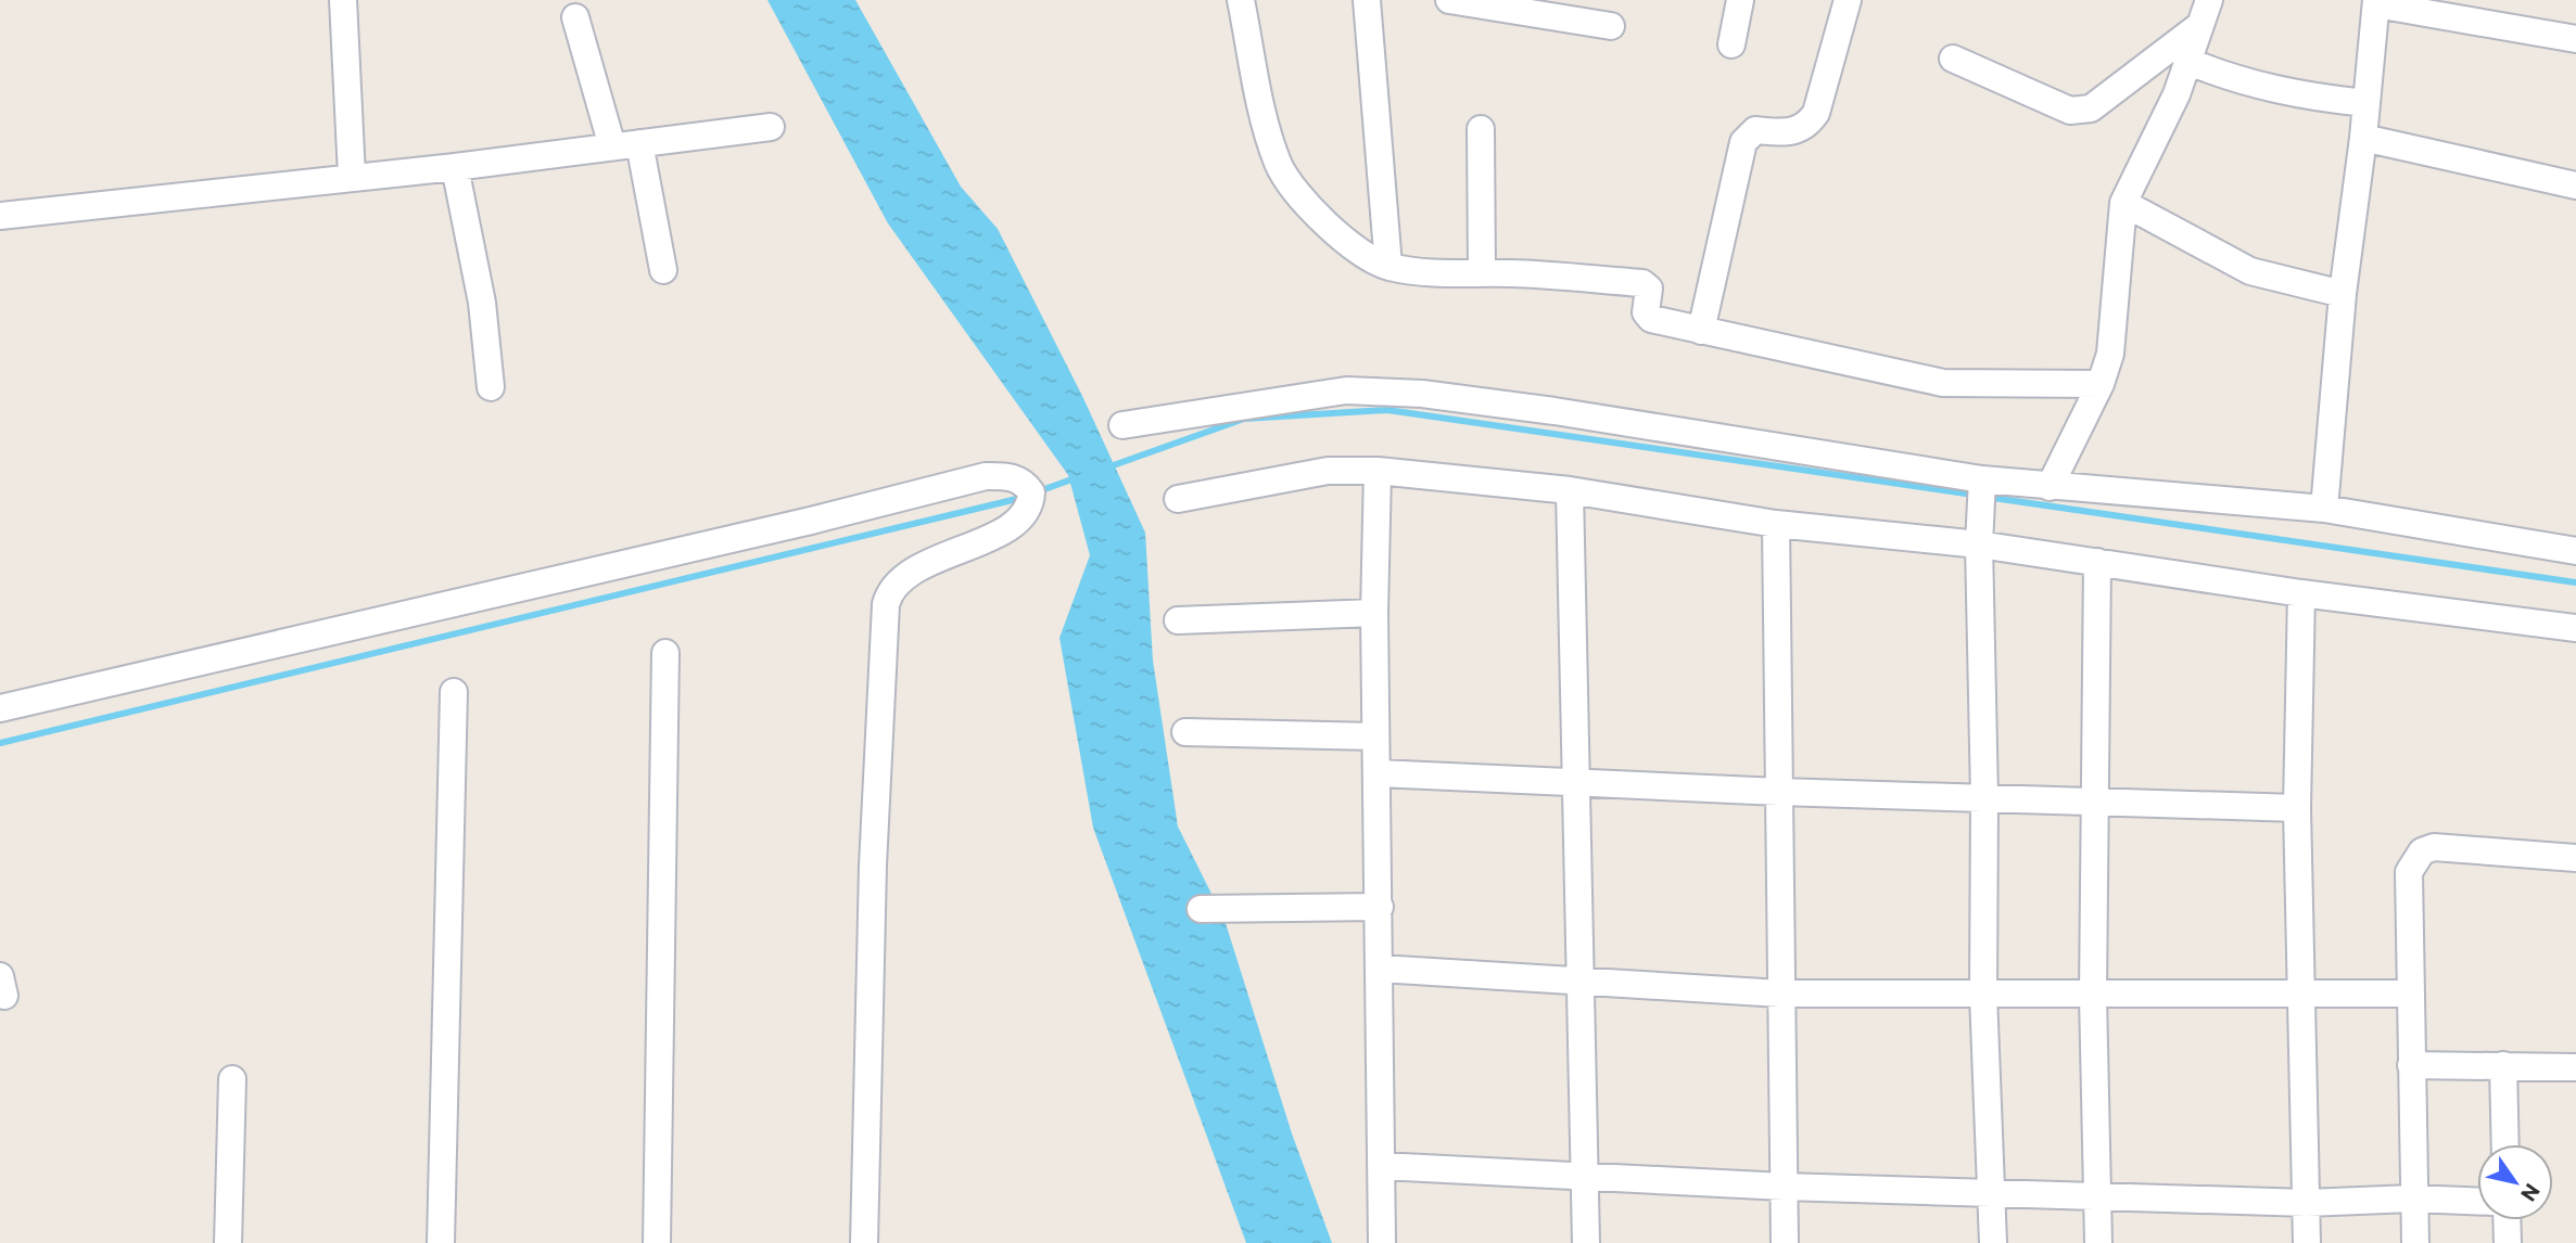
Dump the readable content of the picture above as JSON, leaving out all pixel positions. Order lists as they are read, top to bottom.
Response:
{
  "north": "bottom right"
}
